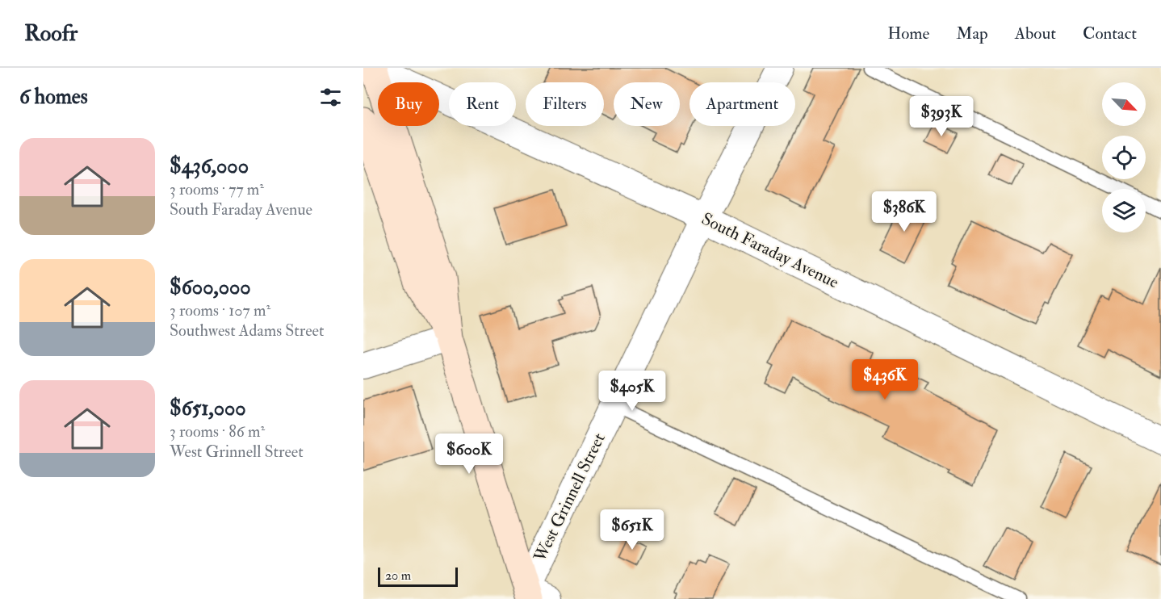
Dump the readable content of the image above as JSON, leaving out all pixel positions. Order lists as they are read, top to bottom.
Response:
{
  "streets": {
    "street": ["South Faraday Avenue", "West Grinnell Street"]
  },
  "crossings": [
    ["South Faraday Avenue", "West Grinnell Street"]
  ],
  "scale_bar": "20 m",
  "north": "bottom right",
  "page": {
    "header": "Roofr",
    "nav": [
      "Home",
      "Map",
      "About",
      "Contact"
    ],
    "heading": "6 homes",
    "chip": [
      "Buy",
      "Rent",
      "Filters",
      "New",
      "Apartment"
    ],
    "price": [
      "$393K",
      "$386K",
      "$436K",
      "$405K",
      "$600K",
      "$651K"
    ],
    "list": [
      {
        "name": "$436,000",
        "note": "3 rooms · 77 m² · South Faraday Avenue"
      },
      {
        "name": "$600,000",
        "note": "3 rooms · 107 m² · Southwest Adams Street"
      },
      {
        "name": "$651,000",
        "note": "3 rooms · 86 m² · West Grinnell Street"
      }
    ],
    "scale": "20 m"
  }
}
